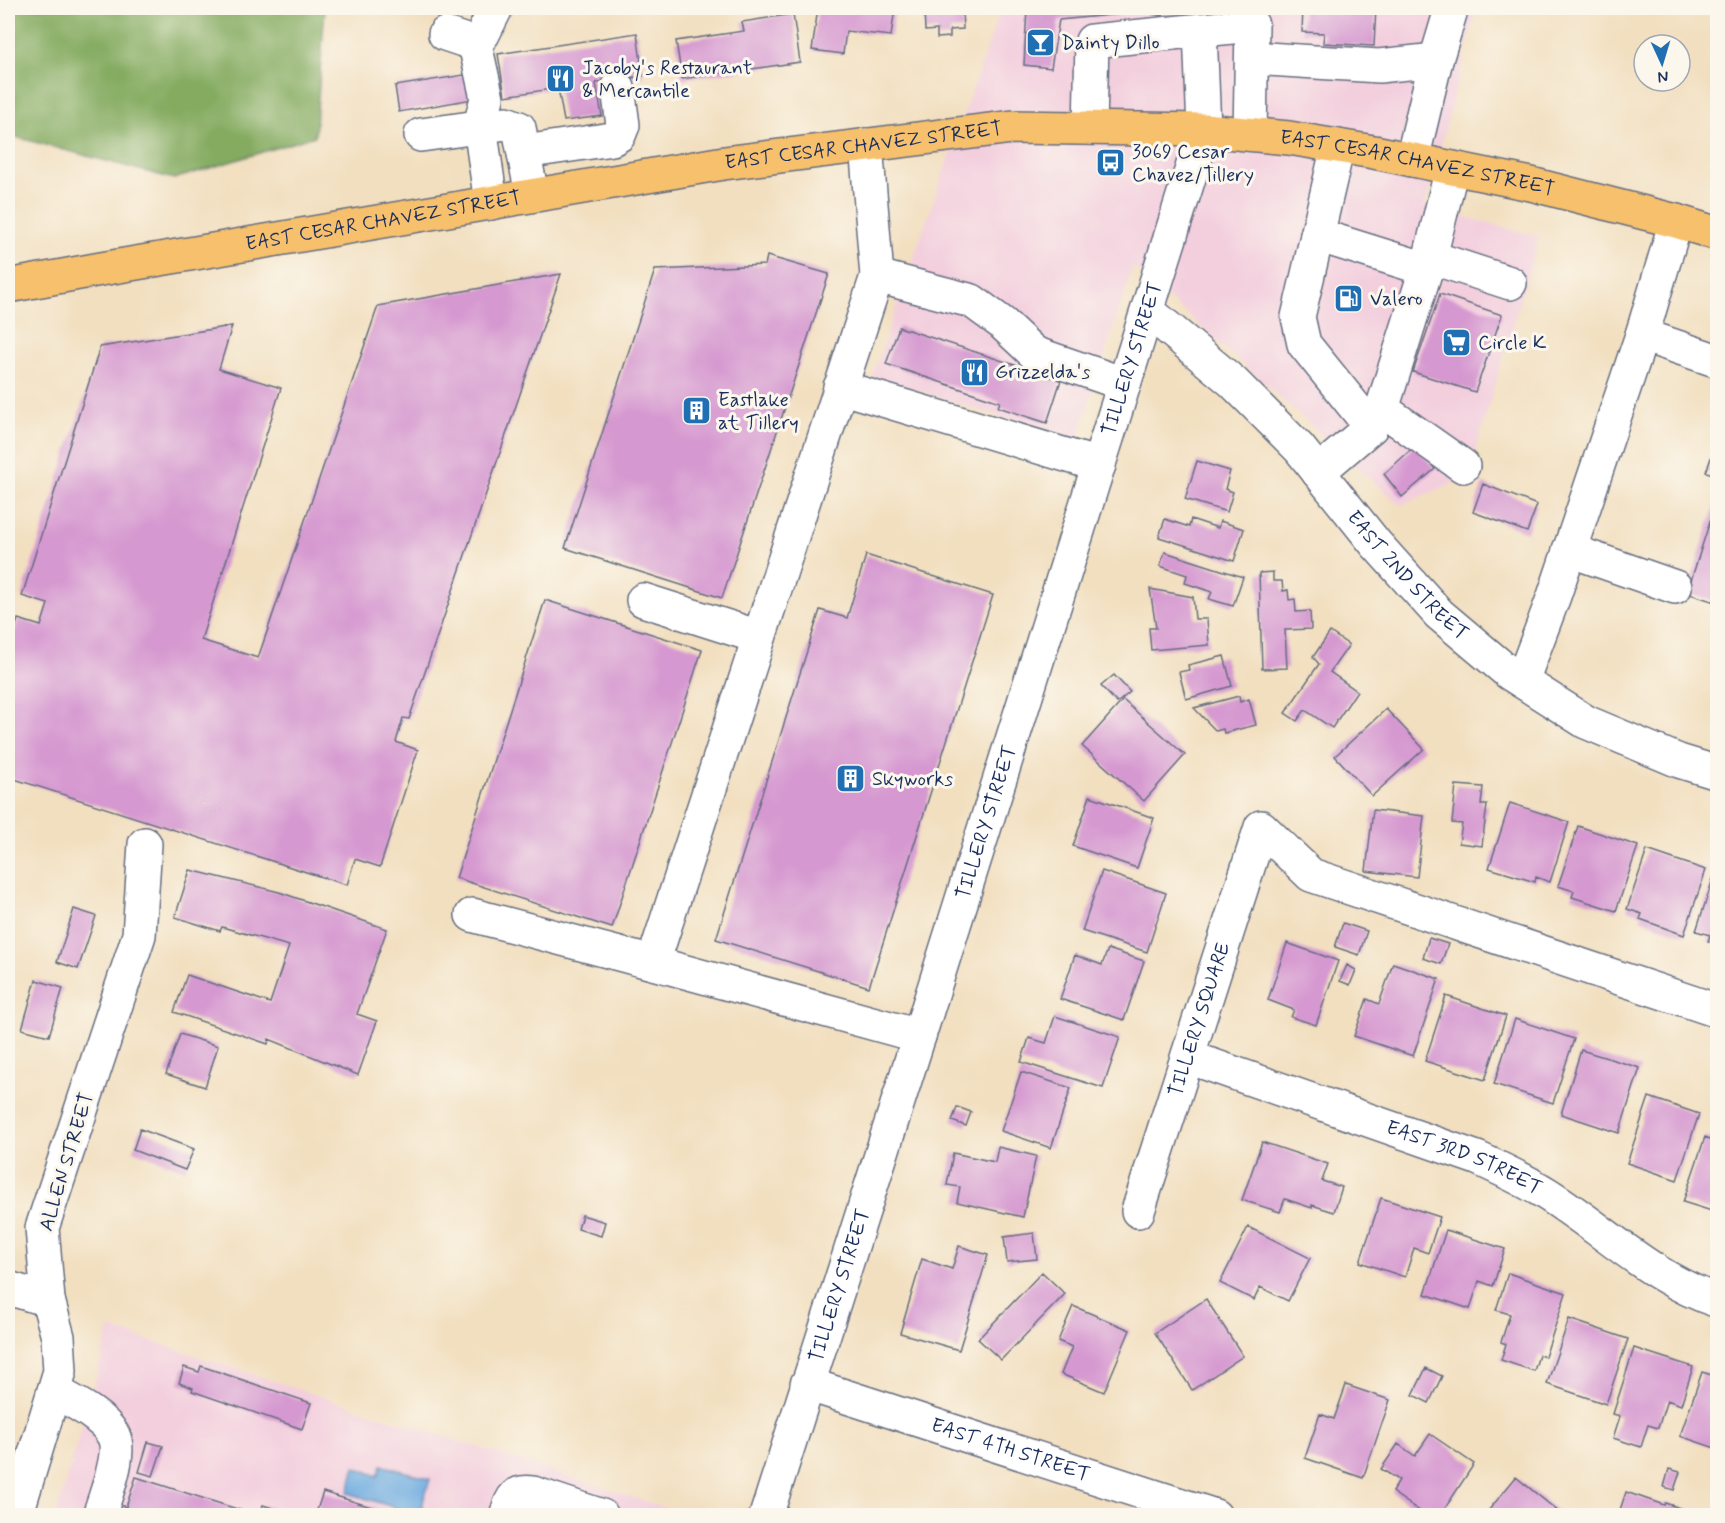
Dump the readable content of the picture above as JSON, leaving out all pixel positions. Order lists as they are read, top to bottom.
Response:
{
  "streets": {
    "main road": ["EAST CESAR CHAVEZ STREET"],
    "street": [
      "TILLERY STREET",
      "EAST 2ND STREET",
      "TILLERY SQUARE",
      "EAST 3RD STREET",
      "ALLEN STREET",
      "EAST 4TH STREET"
    ]
  },
  "crossings": [
    ["EAST CESAR CHAVEZ STREET", "TILLERY STREET"],
    ["TILLERY STREET", "EAST 2ND STREET"],
    ["TILLERY STREET", "EAST 4TH STREET"],
    ["TILLERY SQUARE", "EAST 3RD STREET"]
  ],
  "places": {
    "bar": ["Dainty Dillo"],
    "restaurant": ["Jacoby's Restaurant & Mercantile", "Grizzelda's"],
    "bus stop": ["3069 Cesar Chavez/Tillery"],
    "fuel station": ["Valero"],
    "supermarket": ["Circle K"],
    "building": ["Eastlake at Tillery", "Skyworks"]
  },
  "north": "bottom"
}
